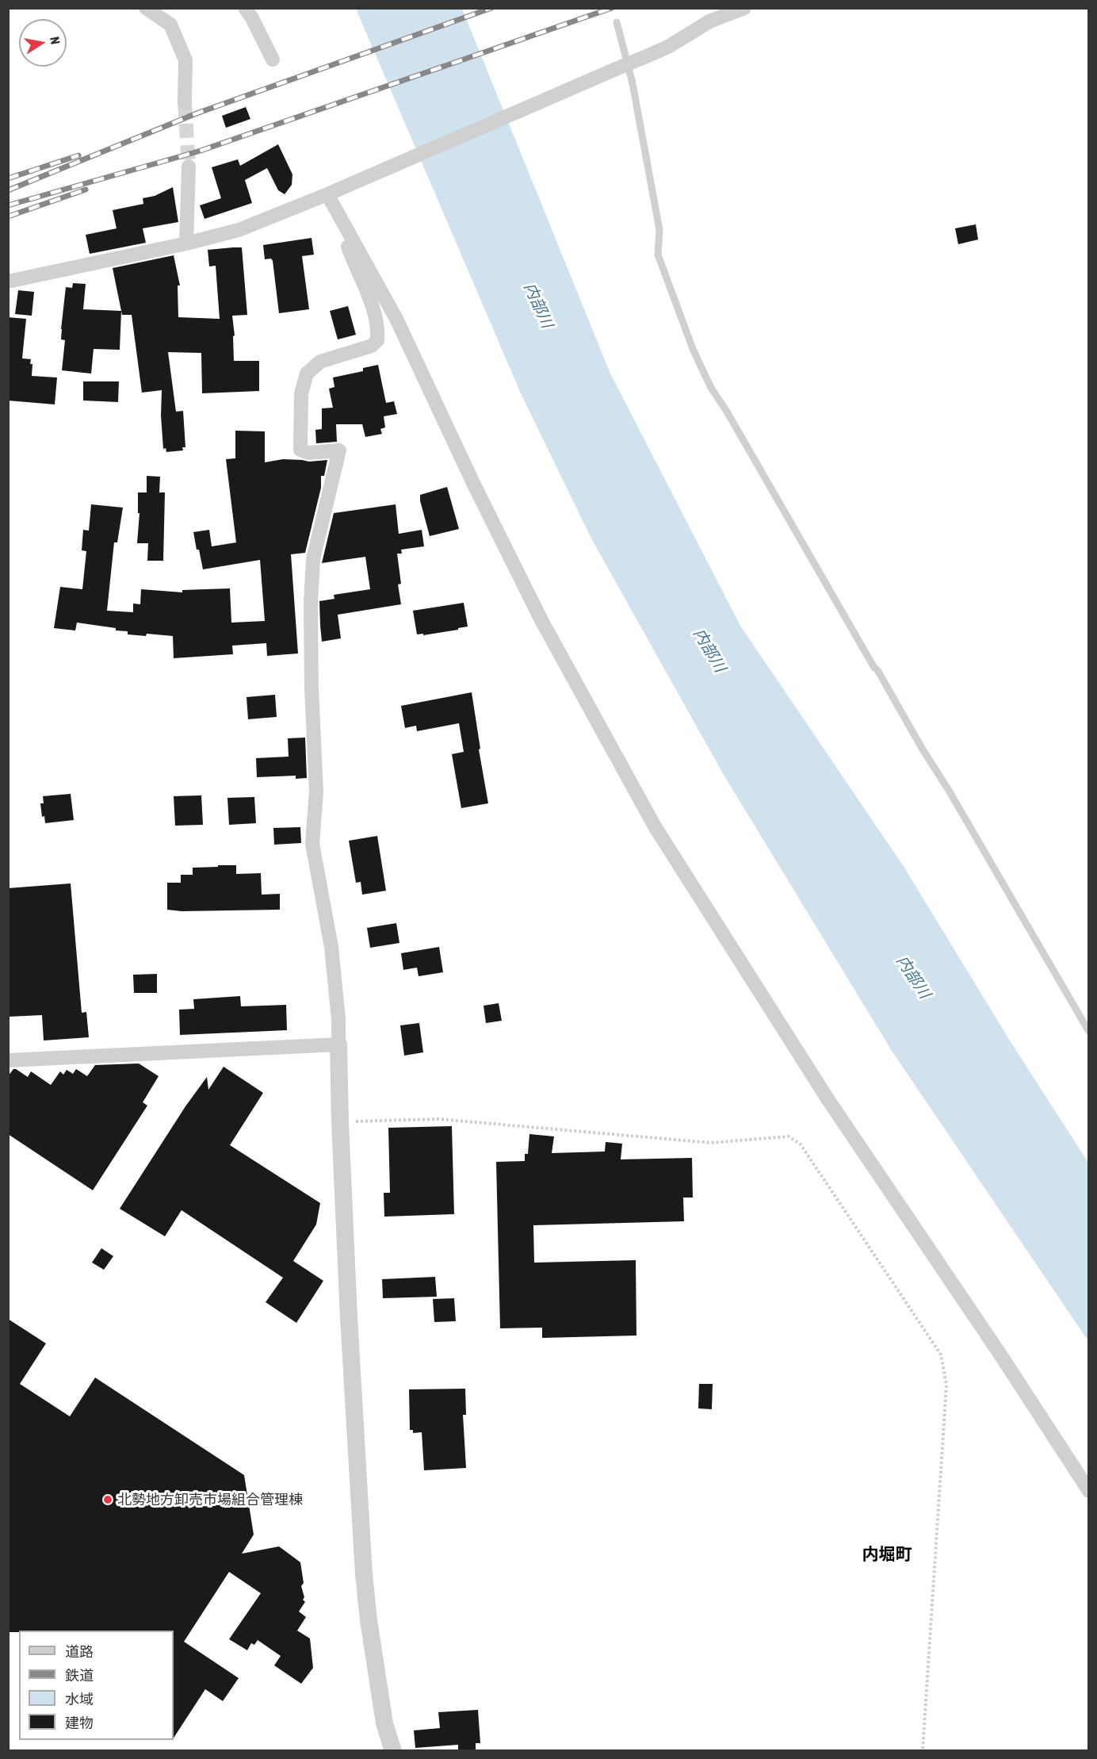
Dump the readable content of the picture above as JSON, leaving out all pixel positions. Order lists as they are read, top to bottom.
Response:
{
  "districts": ["内堀町"],
  "water": ["内部川"],
  "places": ["北勢地方卸売市場組合管理棟"],
  "legend": [
    "道路",
    "鉄道",
    "水域",
    "建物"
  ],
  "north": "right"
}
